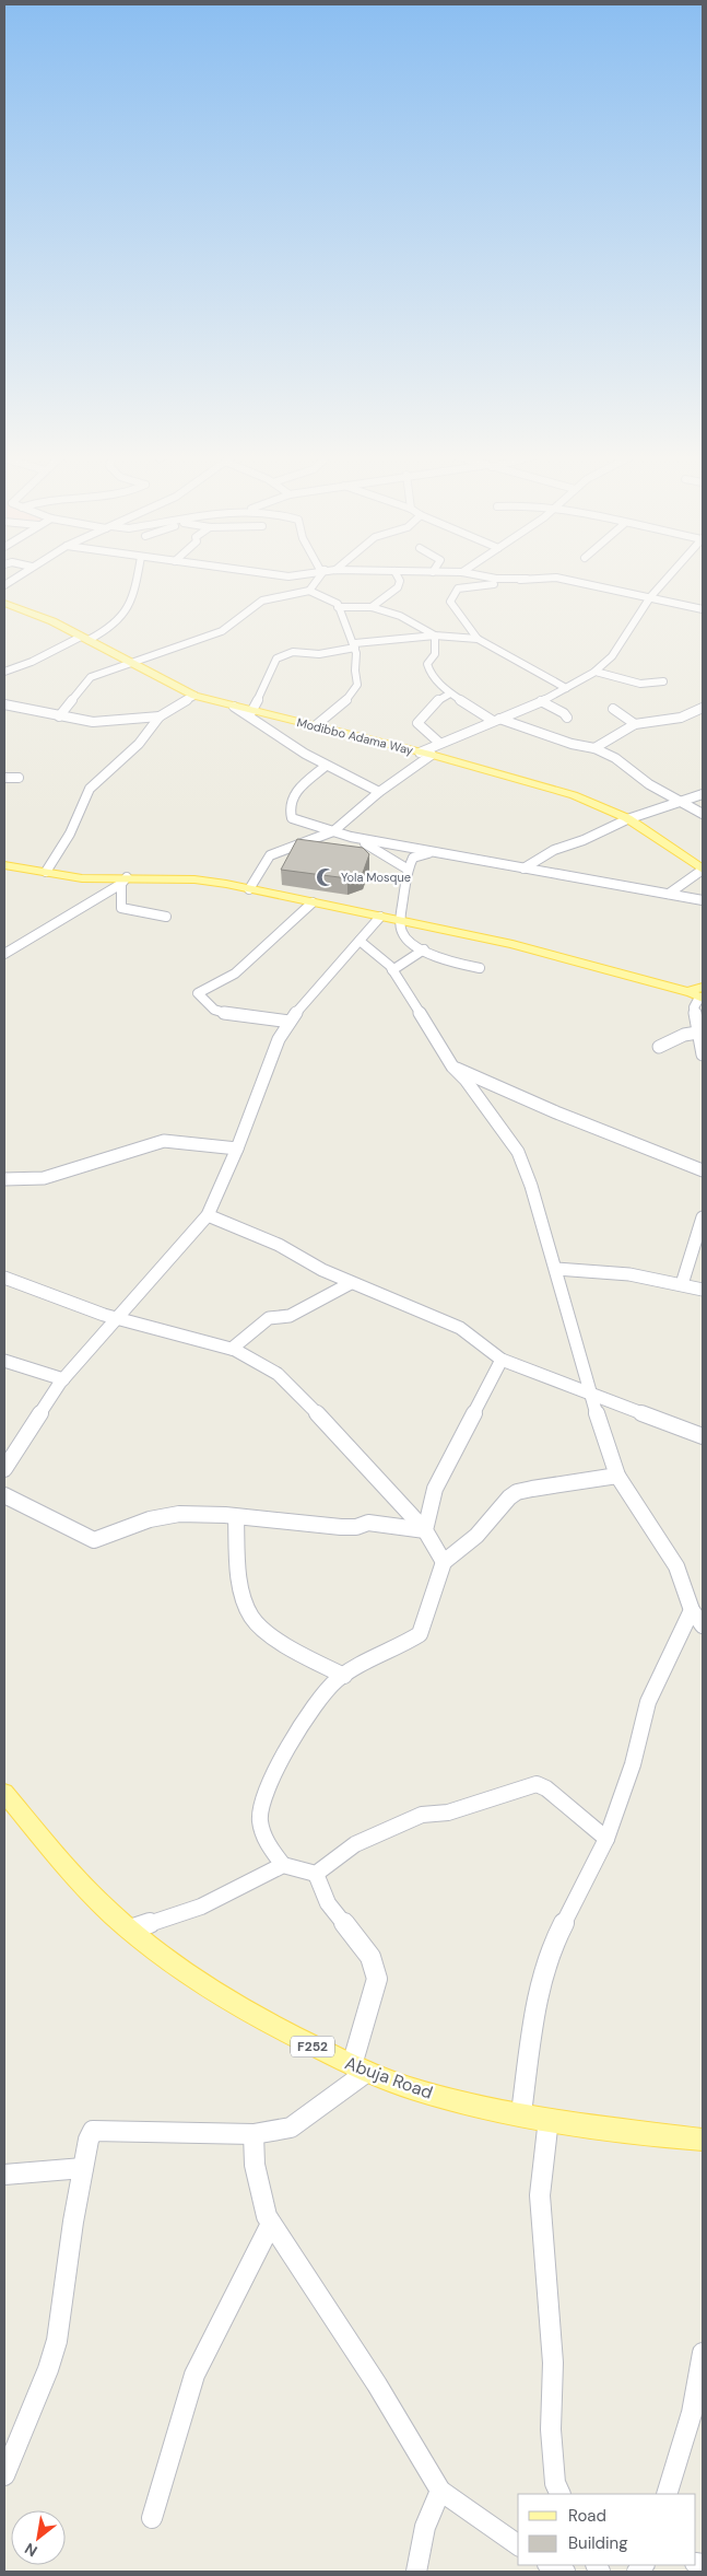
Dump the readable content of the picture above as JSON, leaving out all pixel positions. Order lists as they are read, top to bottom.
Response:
{
  "streets": {
    "main road": ["Modibbo Adama Way", "F252", "Abuja Road"]
  },
  "places": {
    "mosque": ["Yola Mosque"]
  },
  "legend": ["Road", "Building"],
  "north": "bottom left"
}
